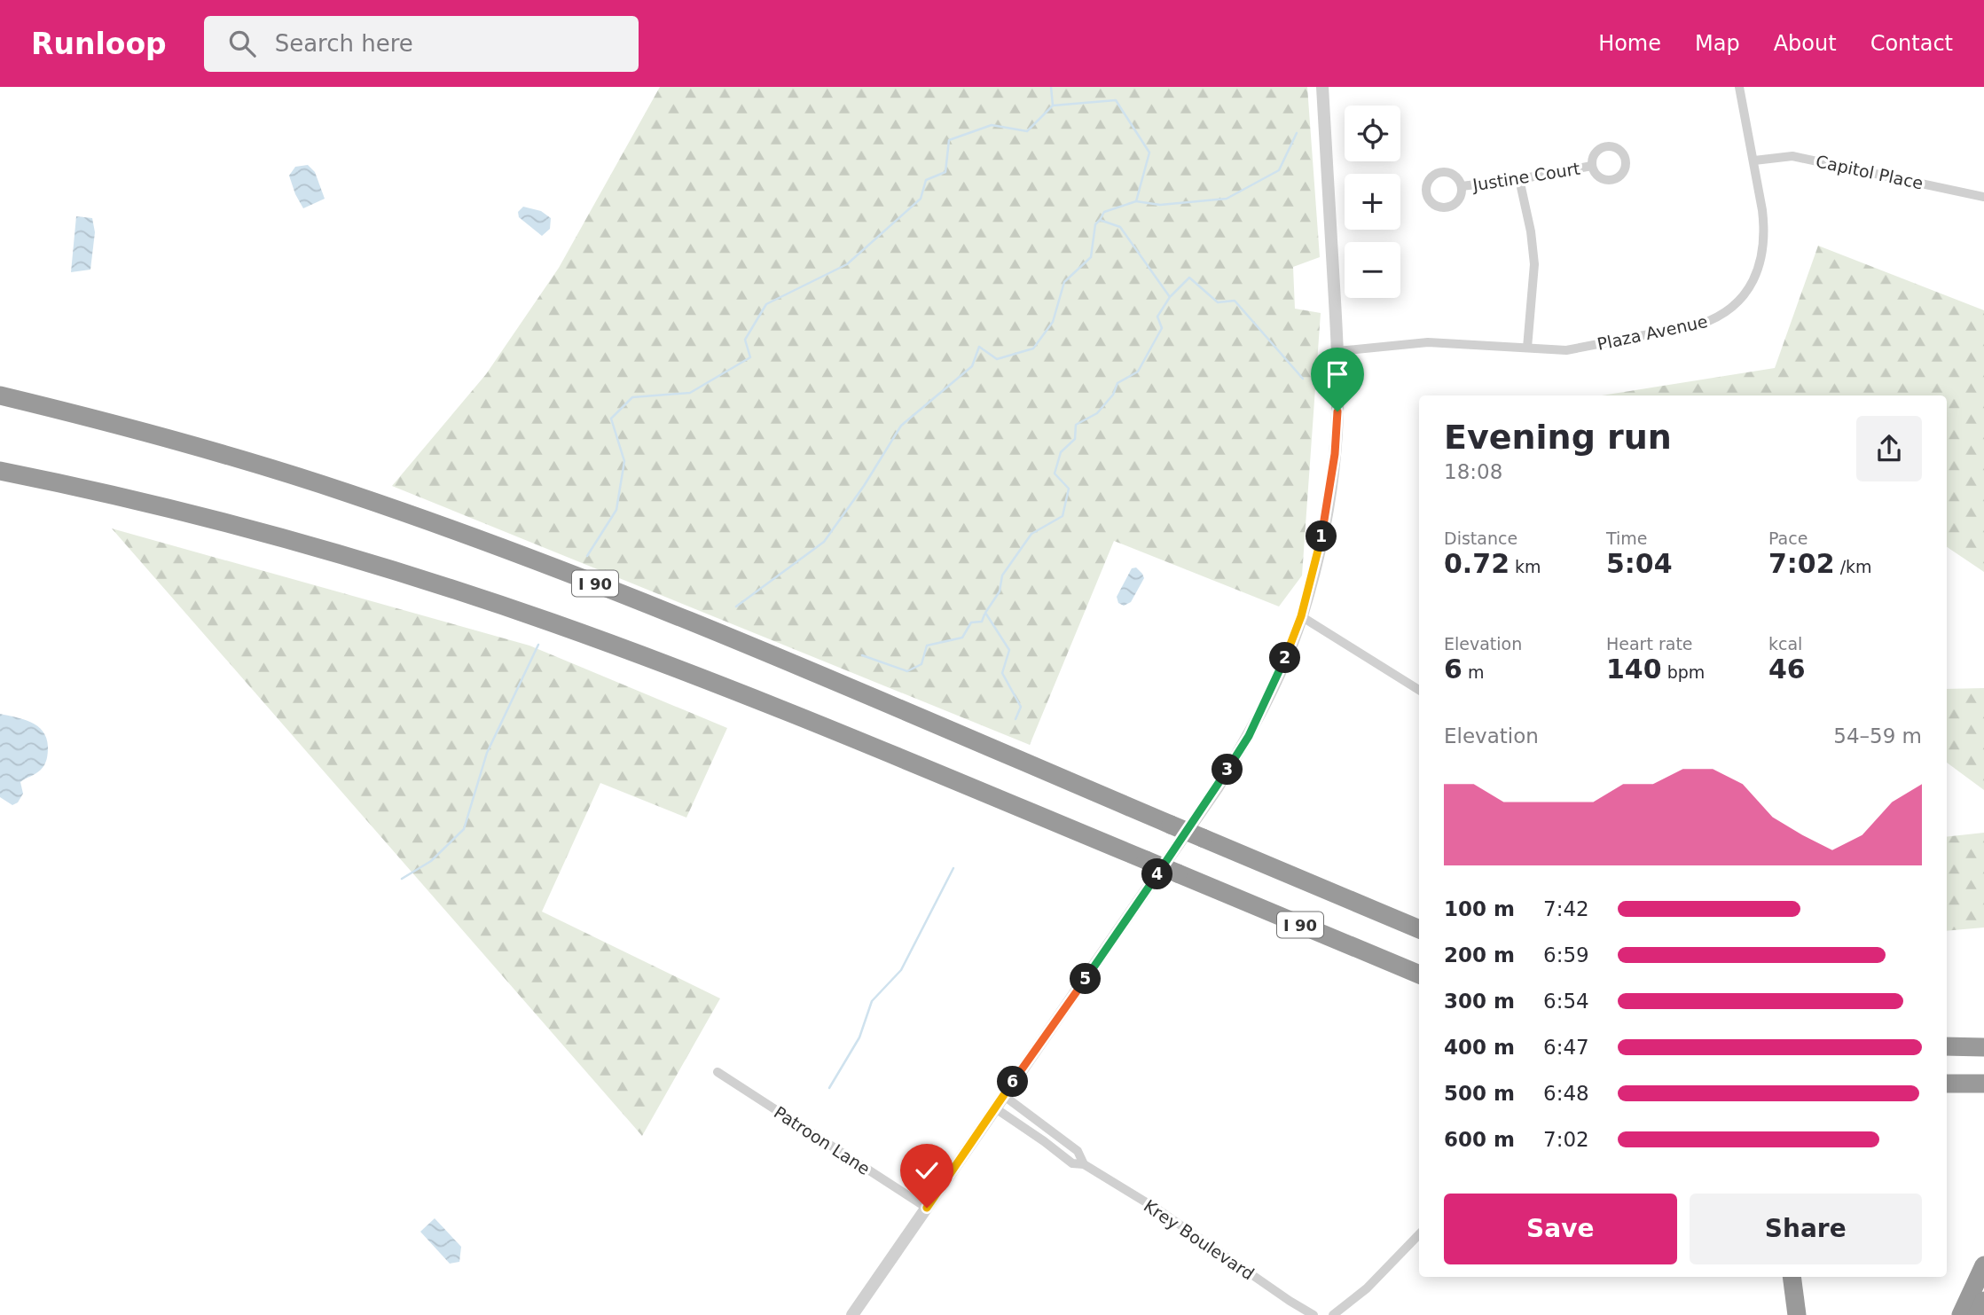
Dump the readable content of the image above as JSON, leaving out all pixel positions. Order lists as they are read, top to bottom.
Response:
{
  "streets": {
    "highway": ["I 90"],
    "street": [
      "Capitol Place",
      "Justine Court",
      "Plaza Avenue",
      "Patroon Lane",
      "Krey Boulevard"
    ]
  },
  "crossings": [
    ["Capitol Place", "Plaza Avenue"]
  ],
  "page": {
    "header": "Runloop",
    "search": "Search here",
    "nav": [
      "Home",
      "Map",
      "About",
      "Contact"
    ],
    "map_buttons": ["+", "−"],
    "heading": ["Evening run", "18:08"],
    "stats": [
      ["Distance", "0.72 km"],
      ["Time", "5:04"],
      ["Pace", "7:02 /km"],
      ["Elevation", "6 m"],
      ["Heart rate", "140 bpm"],
      ["kcal", "46"]
    ],
    "pins": [
      "1",
      "2",
      "3",
      "4",
      "5",
      "6"
    ],
    "chart": ["Elevation", "54–59 m"],
    "list": [
      {
        "name": "100 m",
        "note": "7:42"
      },
      {
        "name": "200 m",
        "note": "6:59"
      },
      {
        "name": "300 m",
        "note": "6:54"
      },
      {
        "name": "400 m",
        "note": "6:47"
      },
      {
        "name": "500 m",
        "note": "6:48"
      },
      {
        "name": "600 m",
        "note": "7:02"
      }
    ],
    "buttons": ["Save", "Share"]
  }
}
